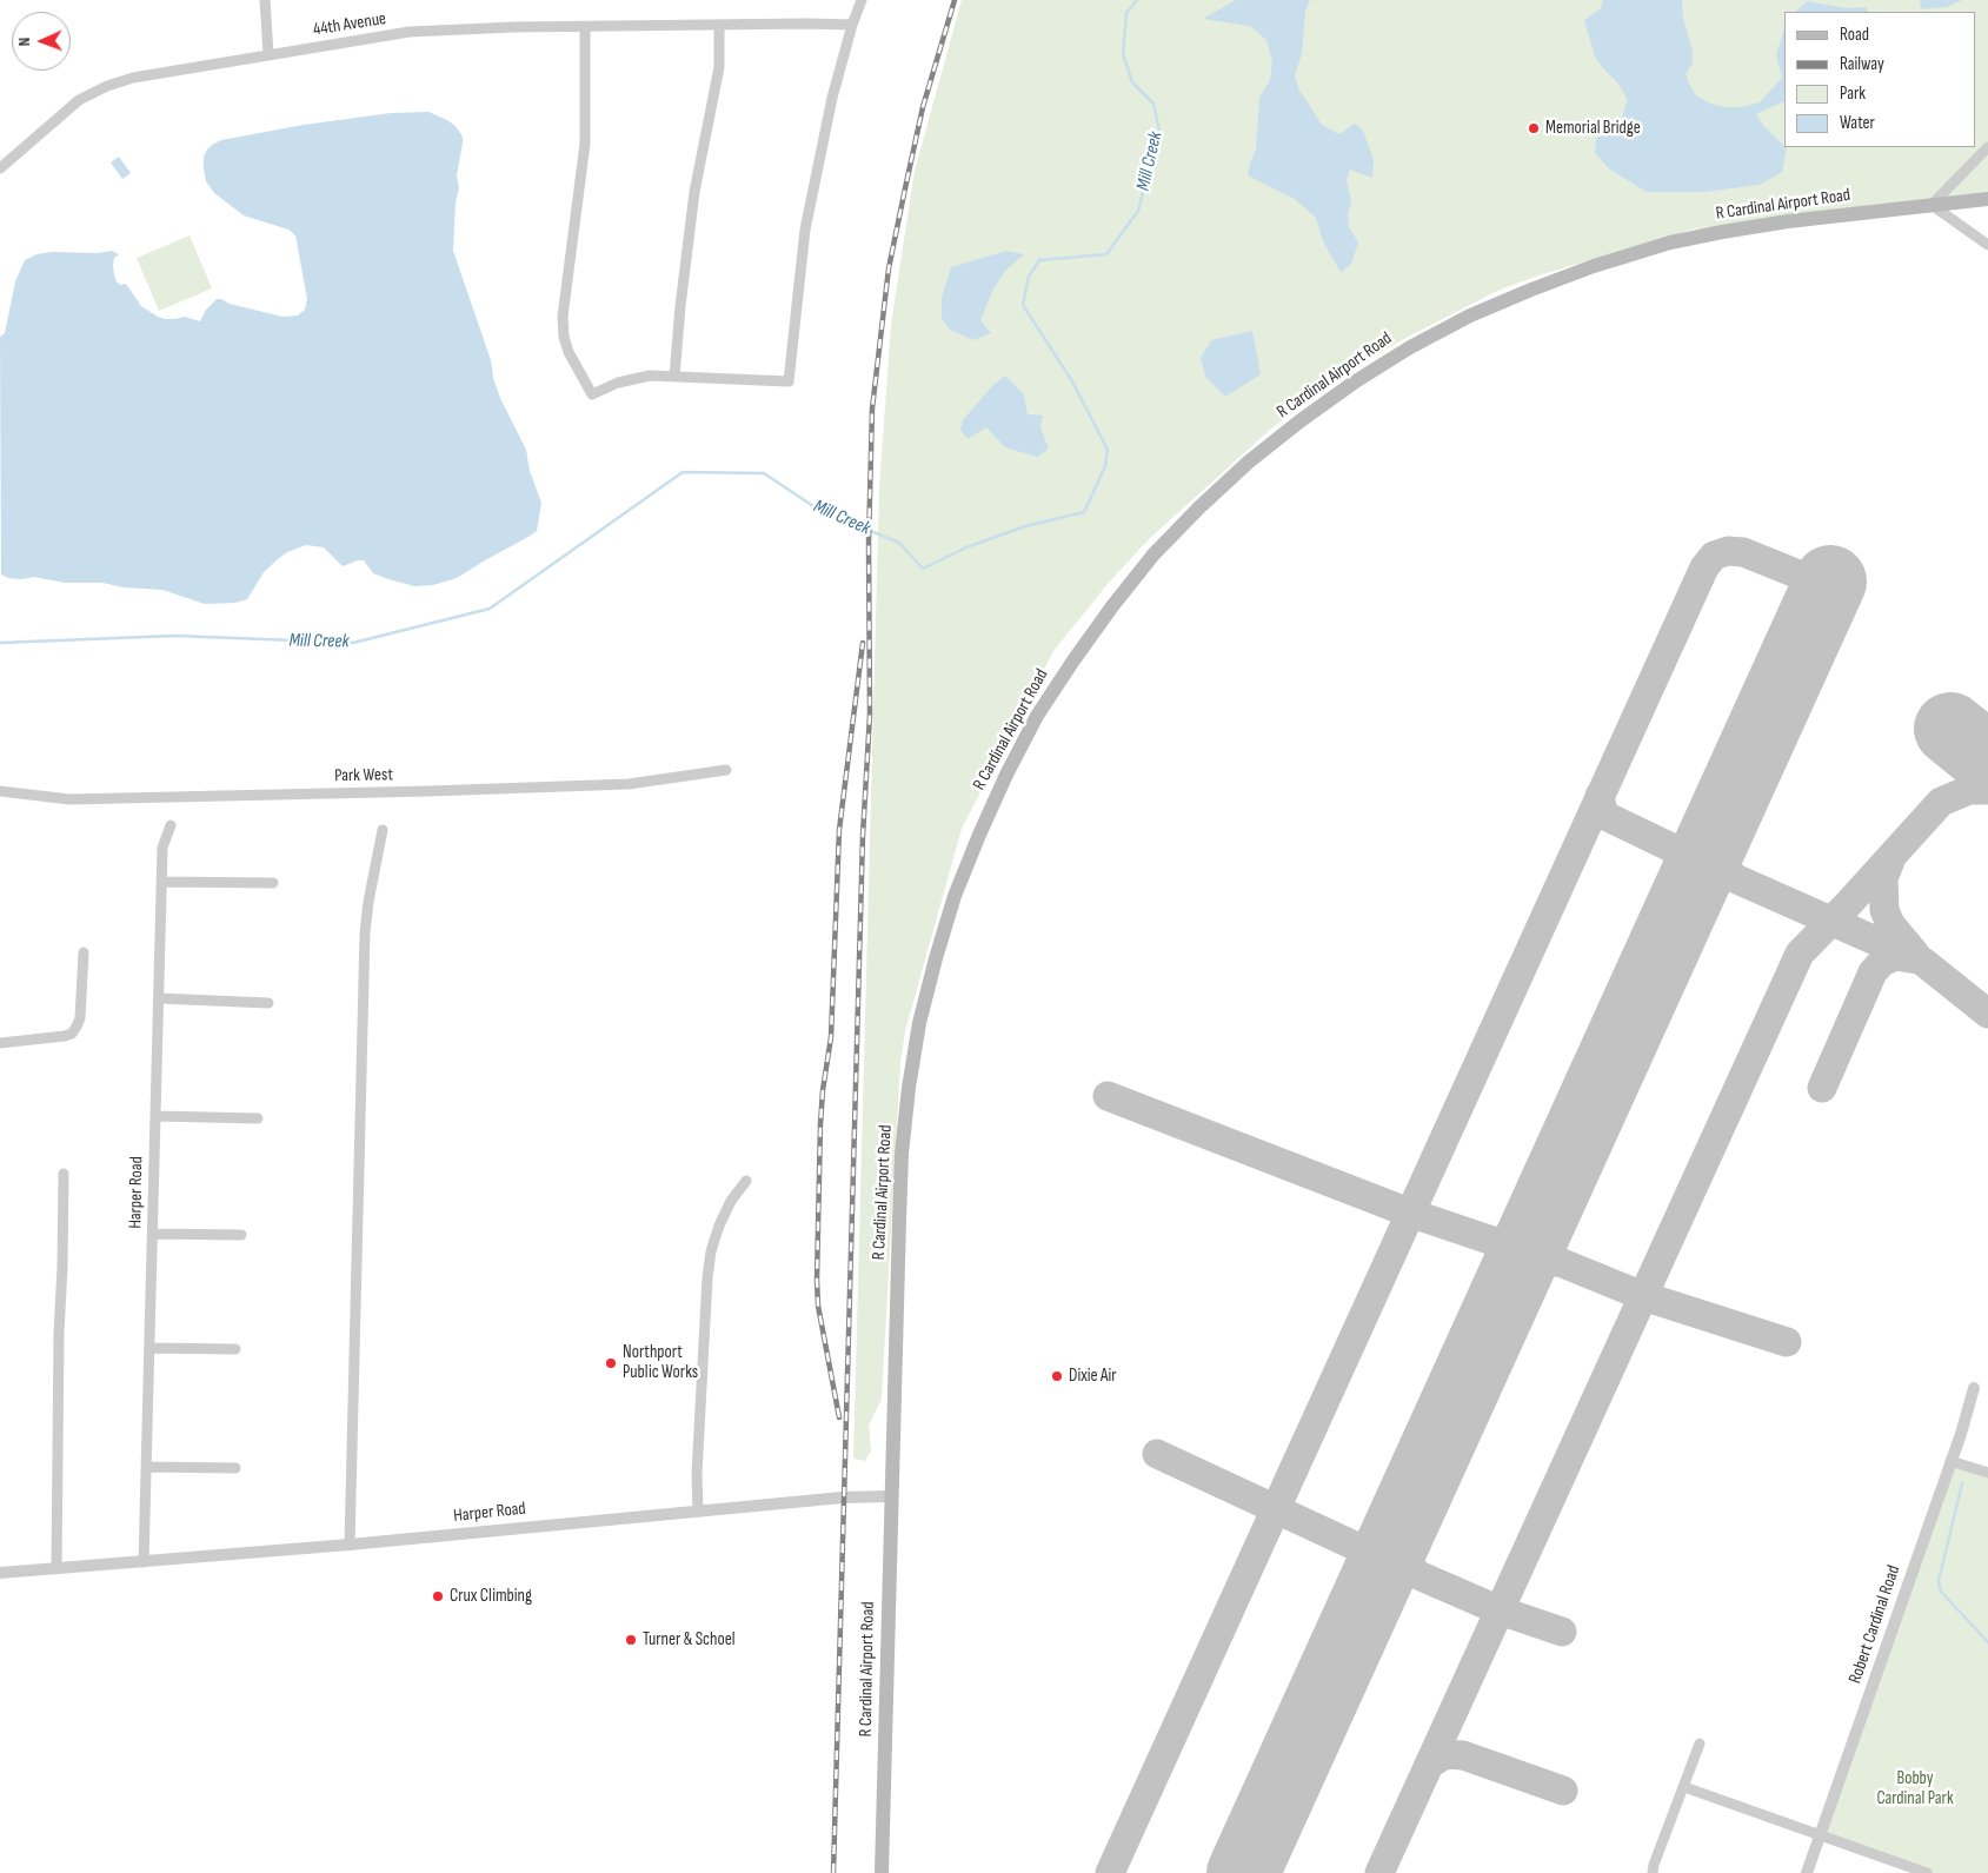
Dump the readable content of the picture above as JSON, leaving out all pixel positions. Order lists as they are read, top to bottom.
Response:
{
  "streets": {
    "main road": ["R Cardinal Airport Road"],
    "street": [
      "44th Avenue",
      "Park West",
      "Harper Road",
      "Robert Cardinal Road"
    ]
  },
  "crossings": [
    ["R Cardinal Airport Road", "Harper Road"]
  ],
  "water": ["Mill Creek"],
  "parks": ["Bobby Cardinal Park"],
  "places": [
    "Memorial Bridge",
    "Northport Public Works",
    "Dixie Air",
    "Crux Climbing",
    "Turner & Schoel"
  ],
  "legend": [
    "Road",
    "Railway",
    "Park",
    "Water"
  ],
  "north": "left"
}
